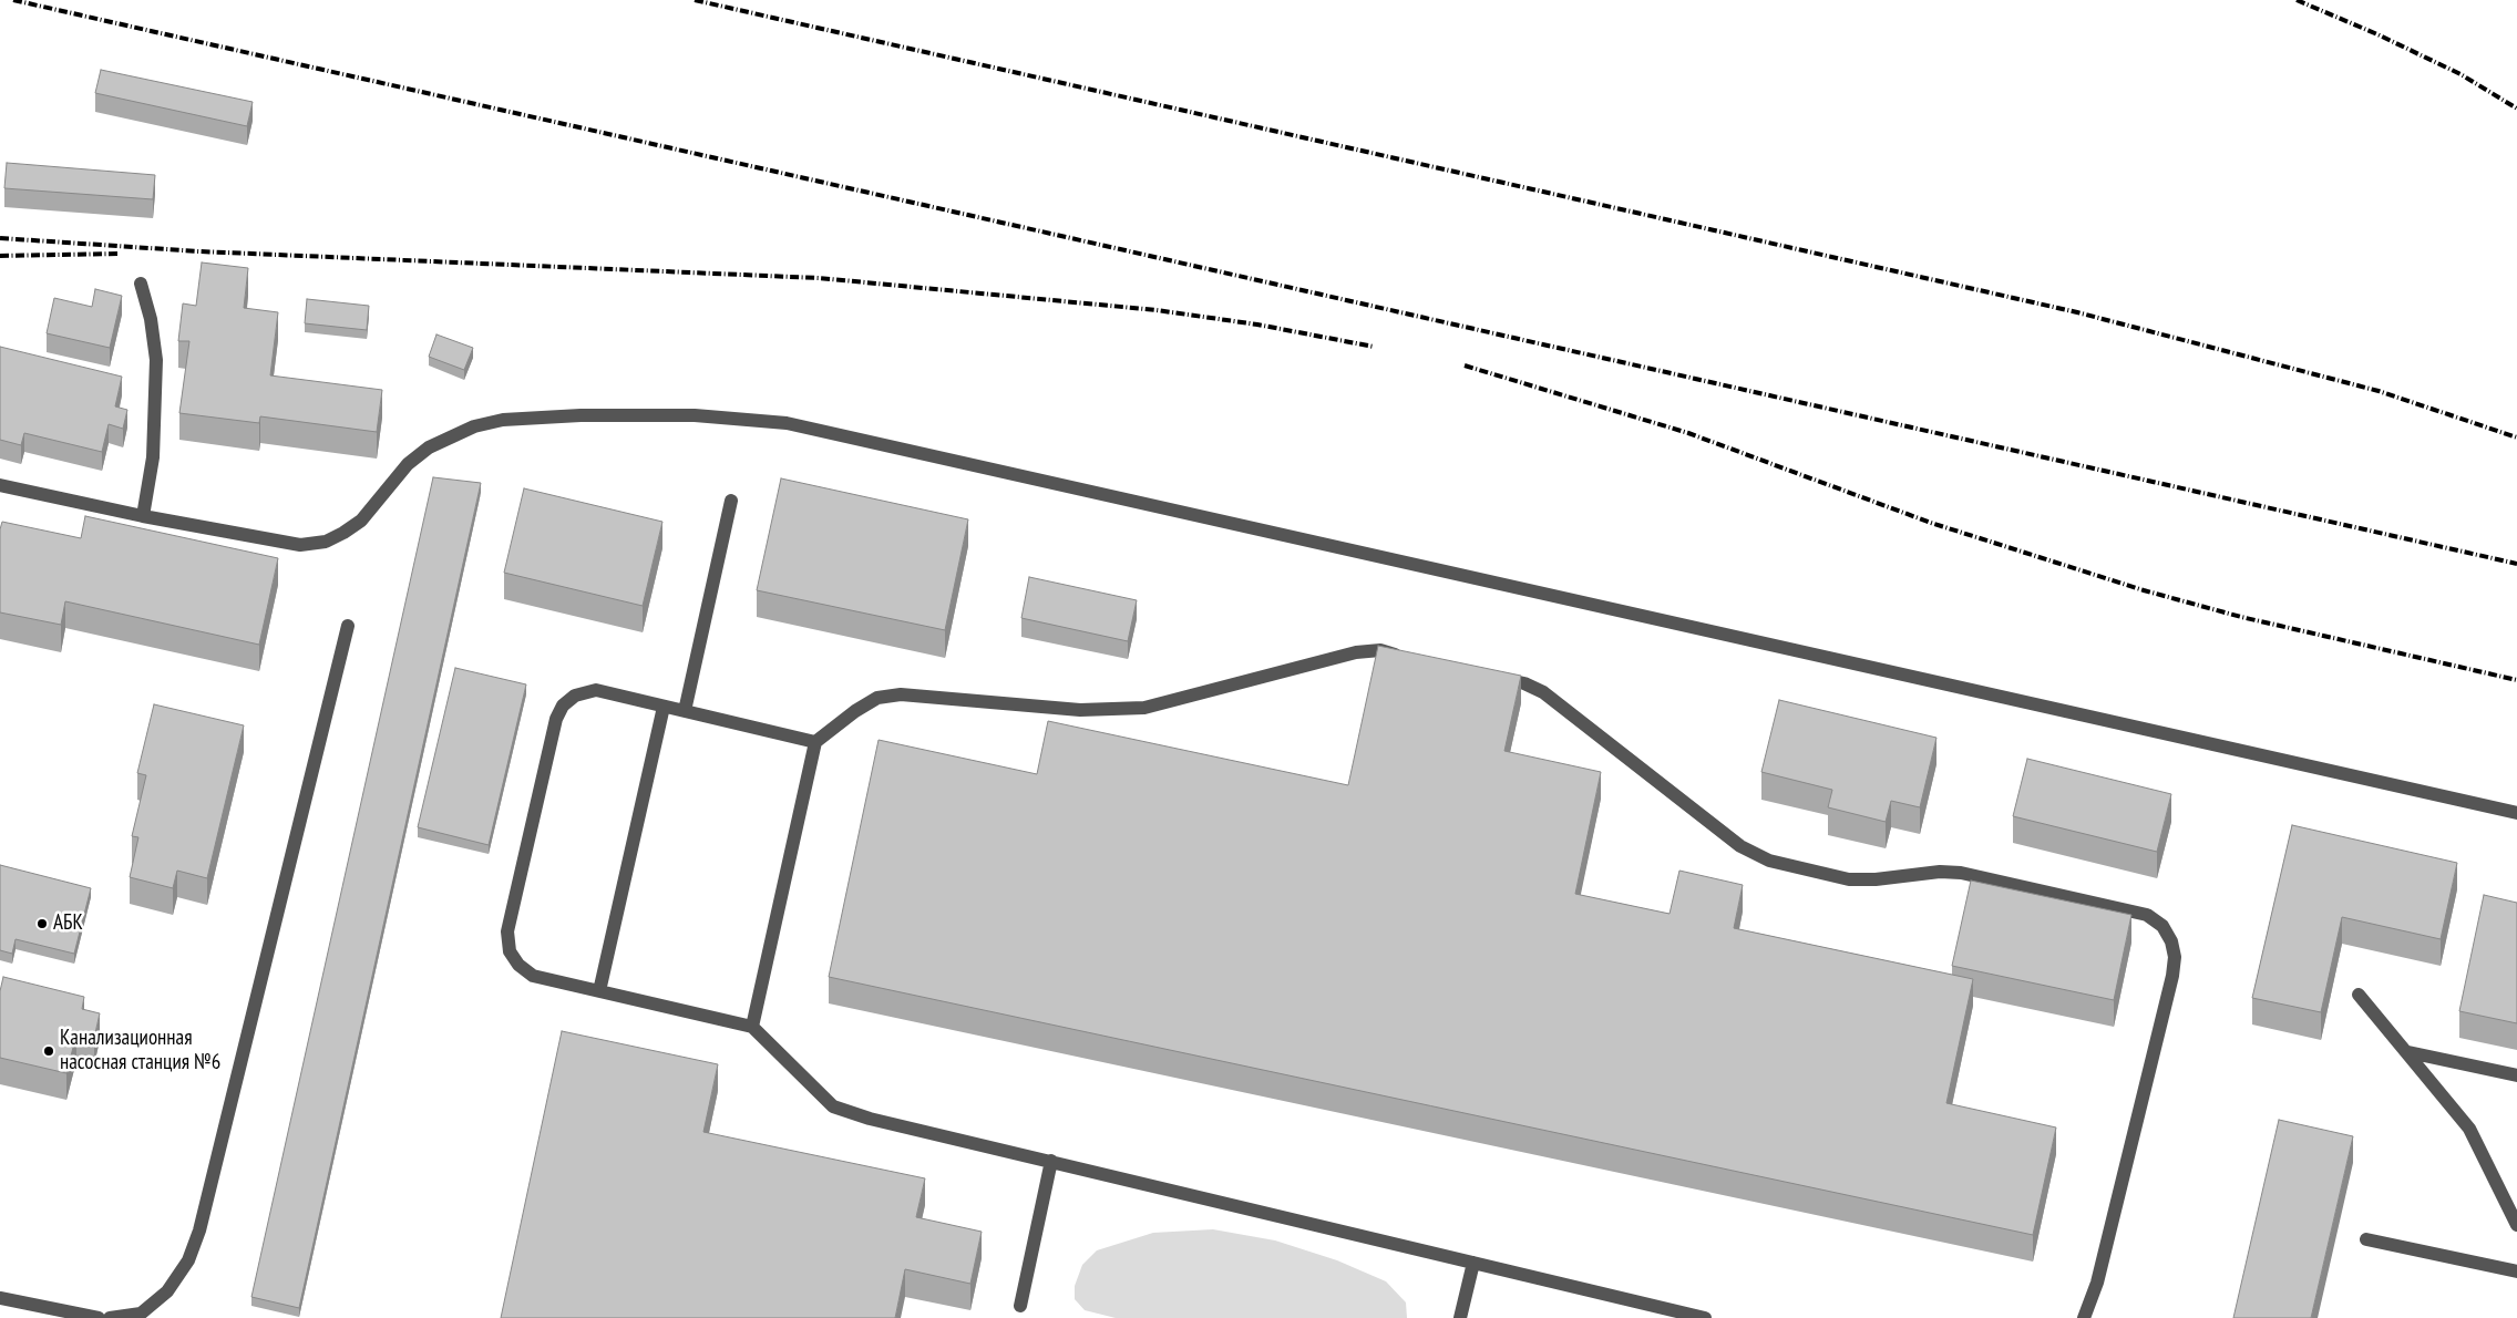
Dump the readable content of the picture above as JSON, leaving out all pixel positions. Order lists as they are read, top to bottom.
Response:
{
  "places": ["АБК", "Канализационная насосная станция №6"]
}
